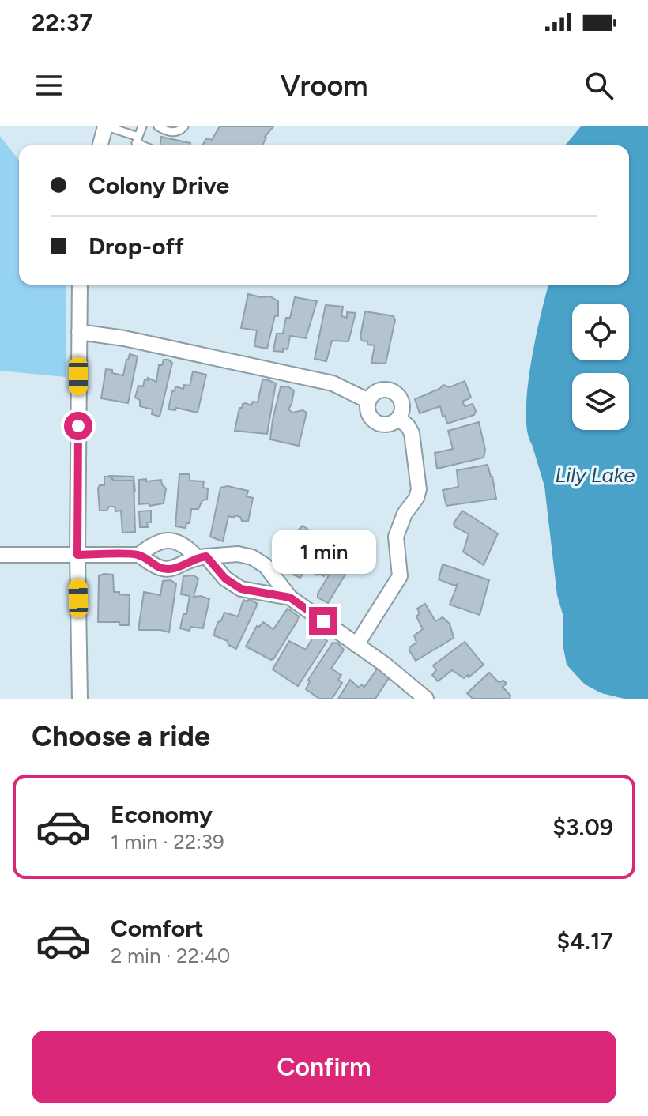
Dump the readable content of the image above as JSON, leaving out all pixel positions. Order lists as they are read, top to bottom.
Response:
{
  "water": ["Lily Lake"],
  "page": {
    "status": "22:37",
    "header": "Vroom",
    "banner": ["Colony Drive", "Drop-off"],
    "bubble": "1 min",
    "heading": "Choose a ride",
    "list": [
      {
        "name": "Economy",
        "note": "1 min · 22:39",
        "value": "$3.09"
      },
      {
        "name": "Comfort",
        "note": "2 min · 22:40",
        "value": "$4.17"
      }
    ],
    "buttons": "Confirm"
  }
}
